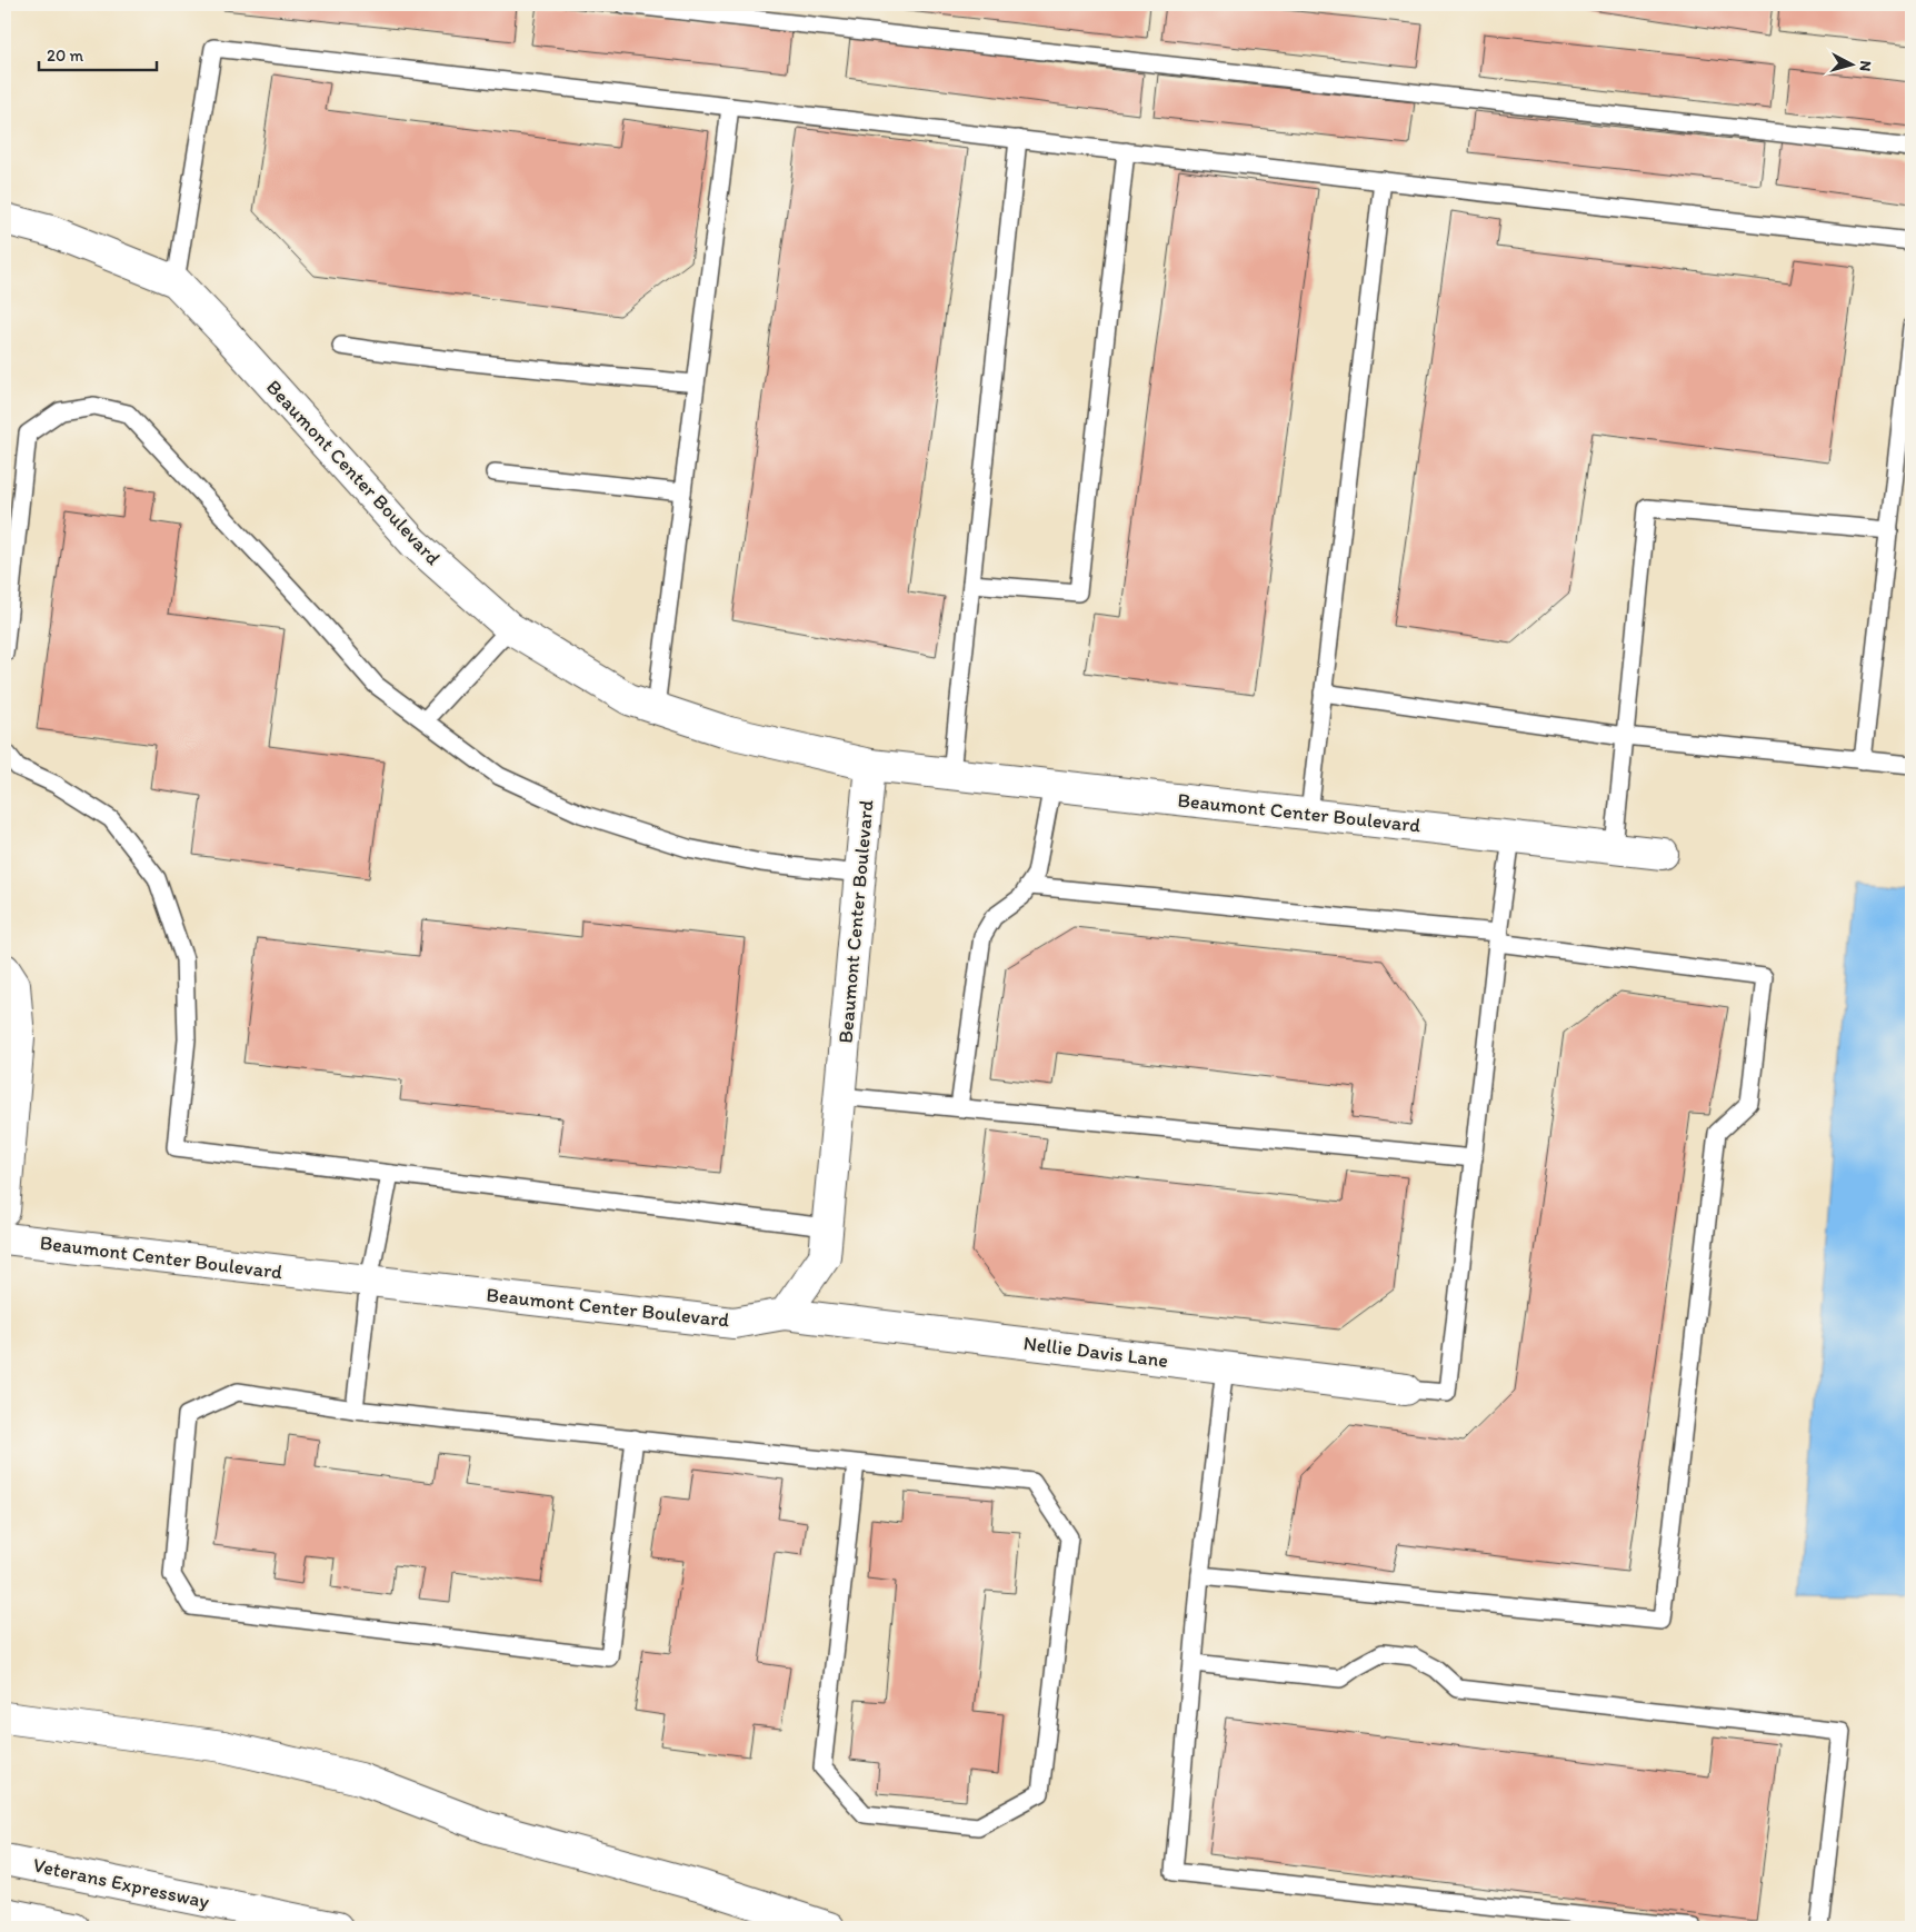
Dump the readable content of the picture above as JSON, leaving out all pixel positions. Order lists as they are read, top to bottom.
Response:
{
  "streets": {
    "main road": ["Beaumont Center Boulevard", "Nellie Davis Lane", "Veterans Expressway"]
  },
  "crossings": [
    ["Beaumont Center Boulevard", "Nellie Davis Lane"]
  ],
  "scale_bar": "20 m",
  "north": "right"
}
